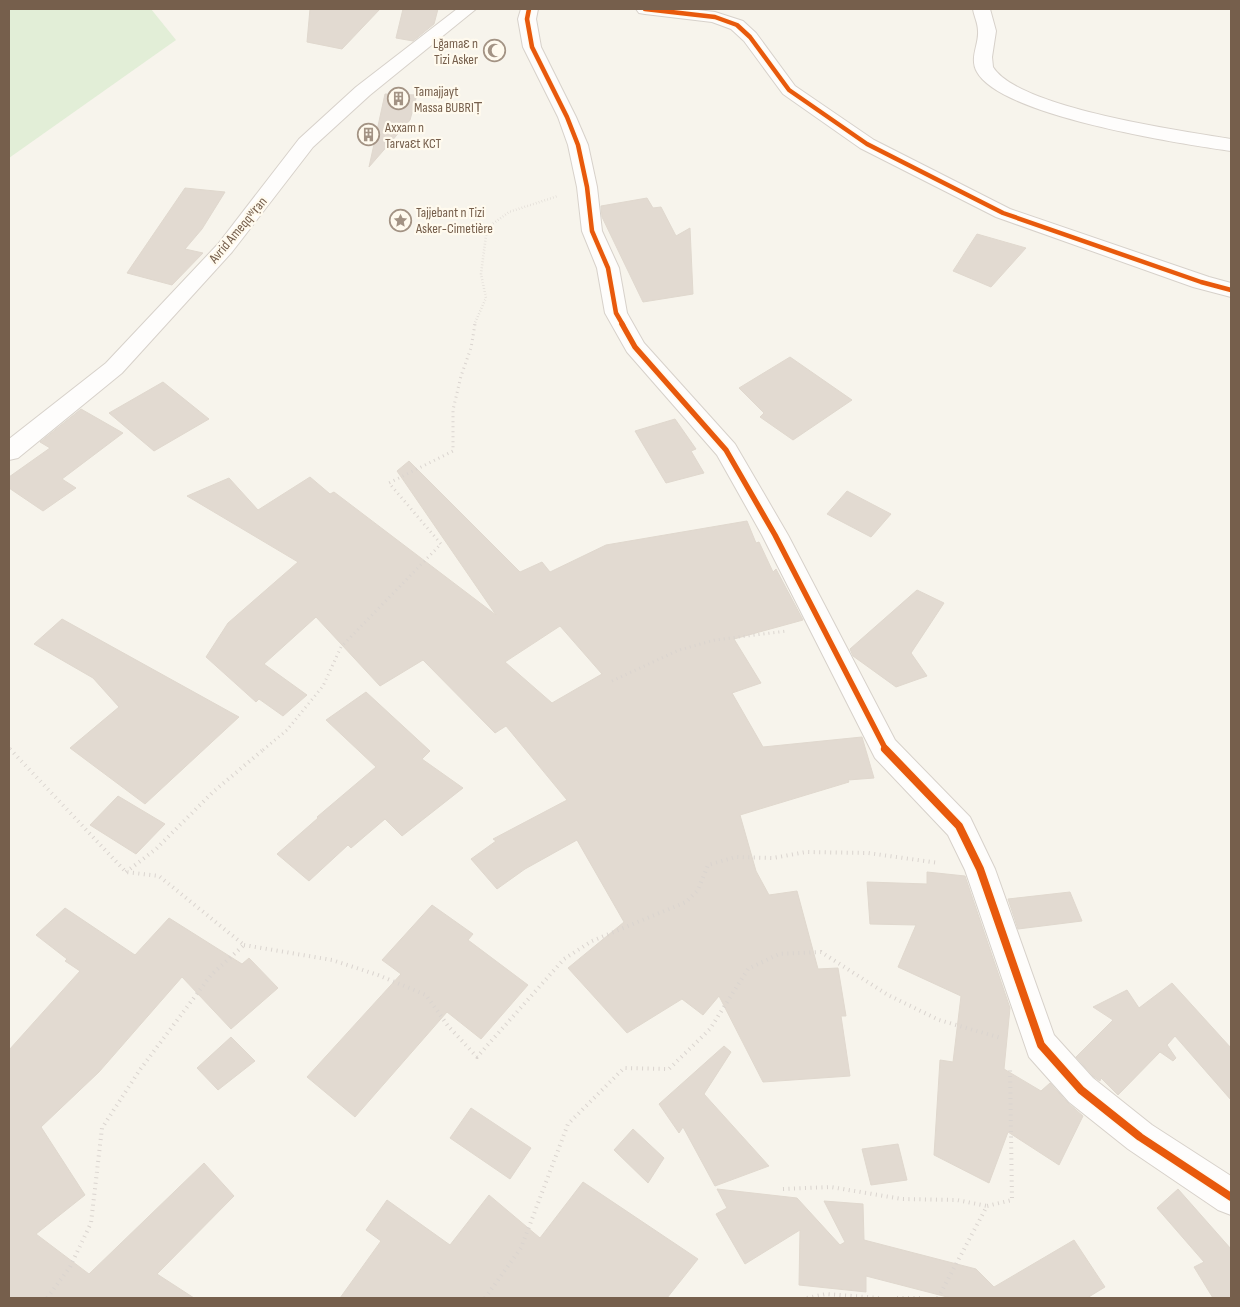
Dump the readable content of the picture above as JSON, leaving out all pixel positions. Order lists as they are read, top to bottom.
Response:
{
  "streets": {
    "street": ["Avrid Ameqqʷṛan"]
  },
  "places": {
    "mosque": ["Lǧamaɛ n Tizi Asker"],
    "building": ["Tamajjayt Massa BUBRIṬ", "Axxam n Tarvaɛt KCT"],
    "place": ["Tajjebant n Tizi Asker-Cimetière"]
  }
}
